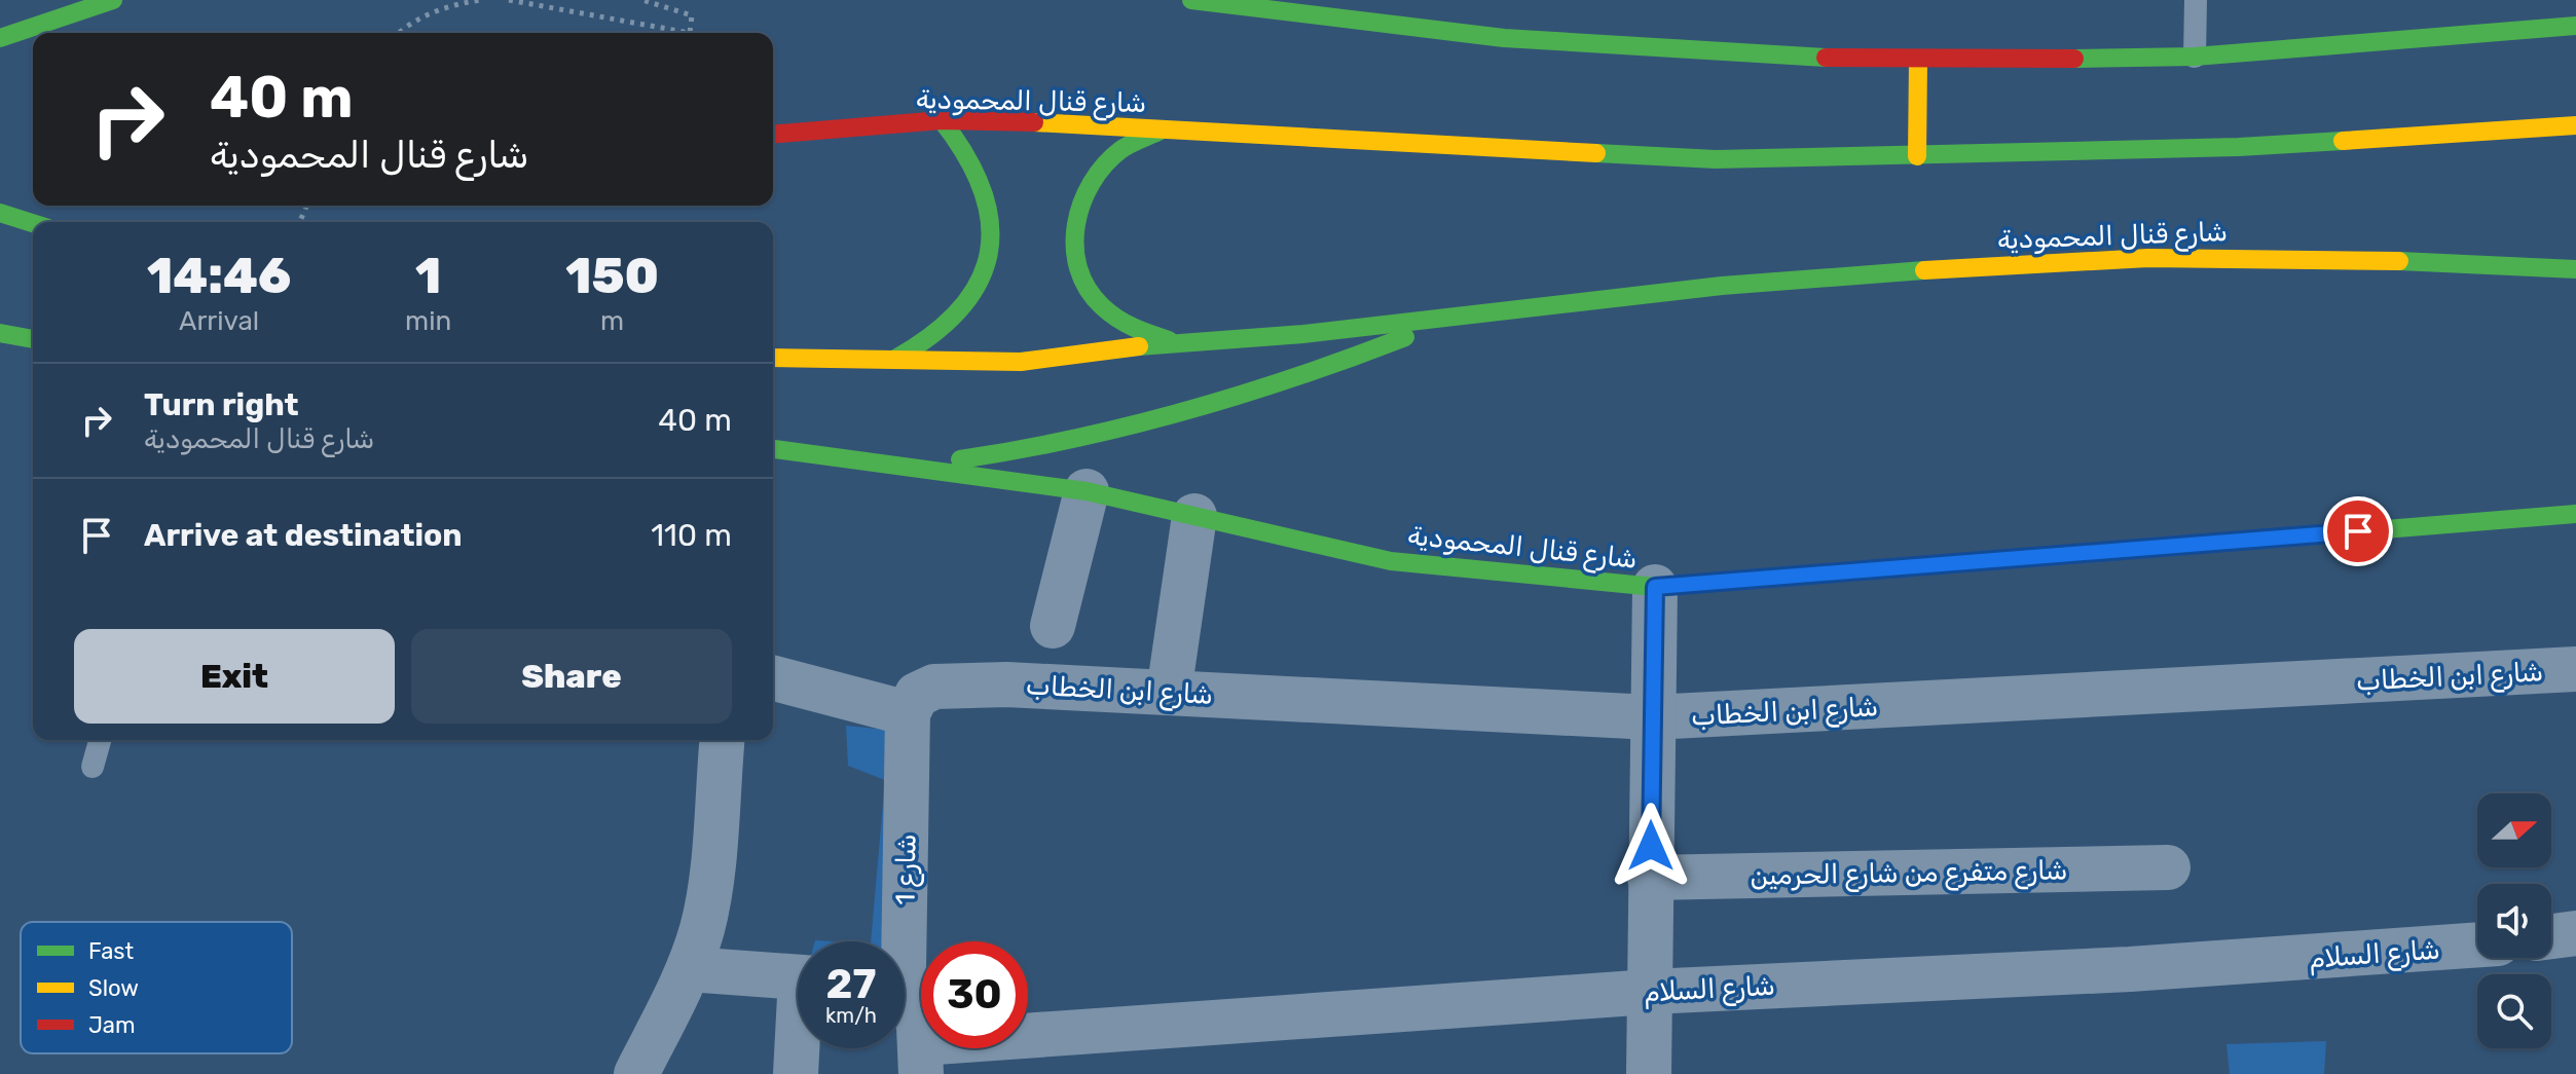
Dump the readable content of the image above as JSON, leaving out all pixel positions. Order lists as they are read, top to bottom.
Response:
{
  "streets": {
    "main road": ["شارع قنال المحمودية"],
    "street": [
      "شارع ابن الخطاب",
      "شارع 1",
      "شارع متفرع من شارع الحرمين",
      "شارع السلام"
    ]
  },
  "crossings": [
    ["شارع ابن الخطاب", "شارع 1"],
    ["شارع 1", "شارع السلام"]
  ],
  "legend": ["Fast", "Slow", "Jam"],
  "north": "right",
  "page": {
    "turn": ["40 m", "شارع قنال المحمودية"],
    "eta": [
      "14:46",
      "Arrival",
      "1",
      "min",
      "150",
      "m"
    ],
    "list": [
      {
        "name": "Turn right",
        "note": "شارع قنال المحمودية",
        "value": "40 m"
      },
      {
        "name": "Arrive at destination",
        "value": "110 m"
      }
    ],
    "buttons": ["Exit", "Share"],
    "speed": "27 km/h",
    "limit": "30"
  }
}
